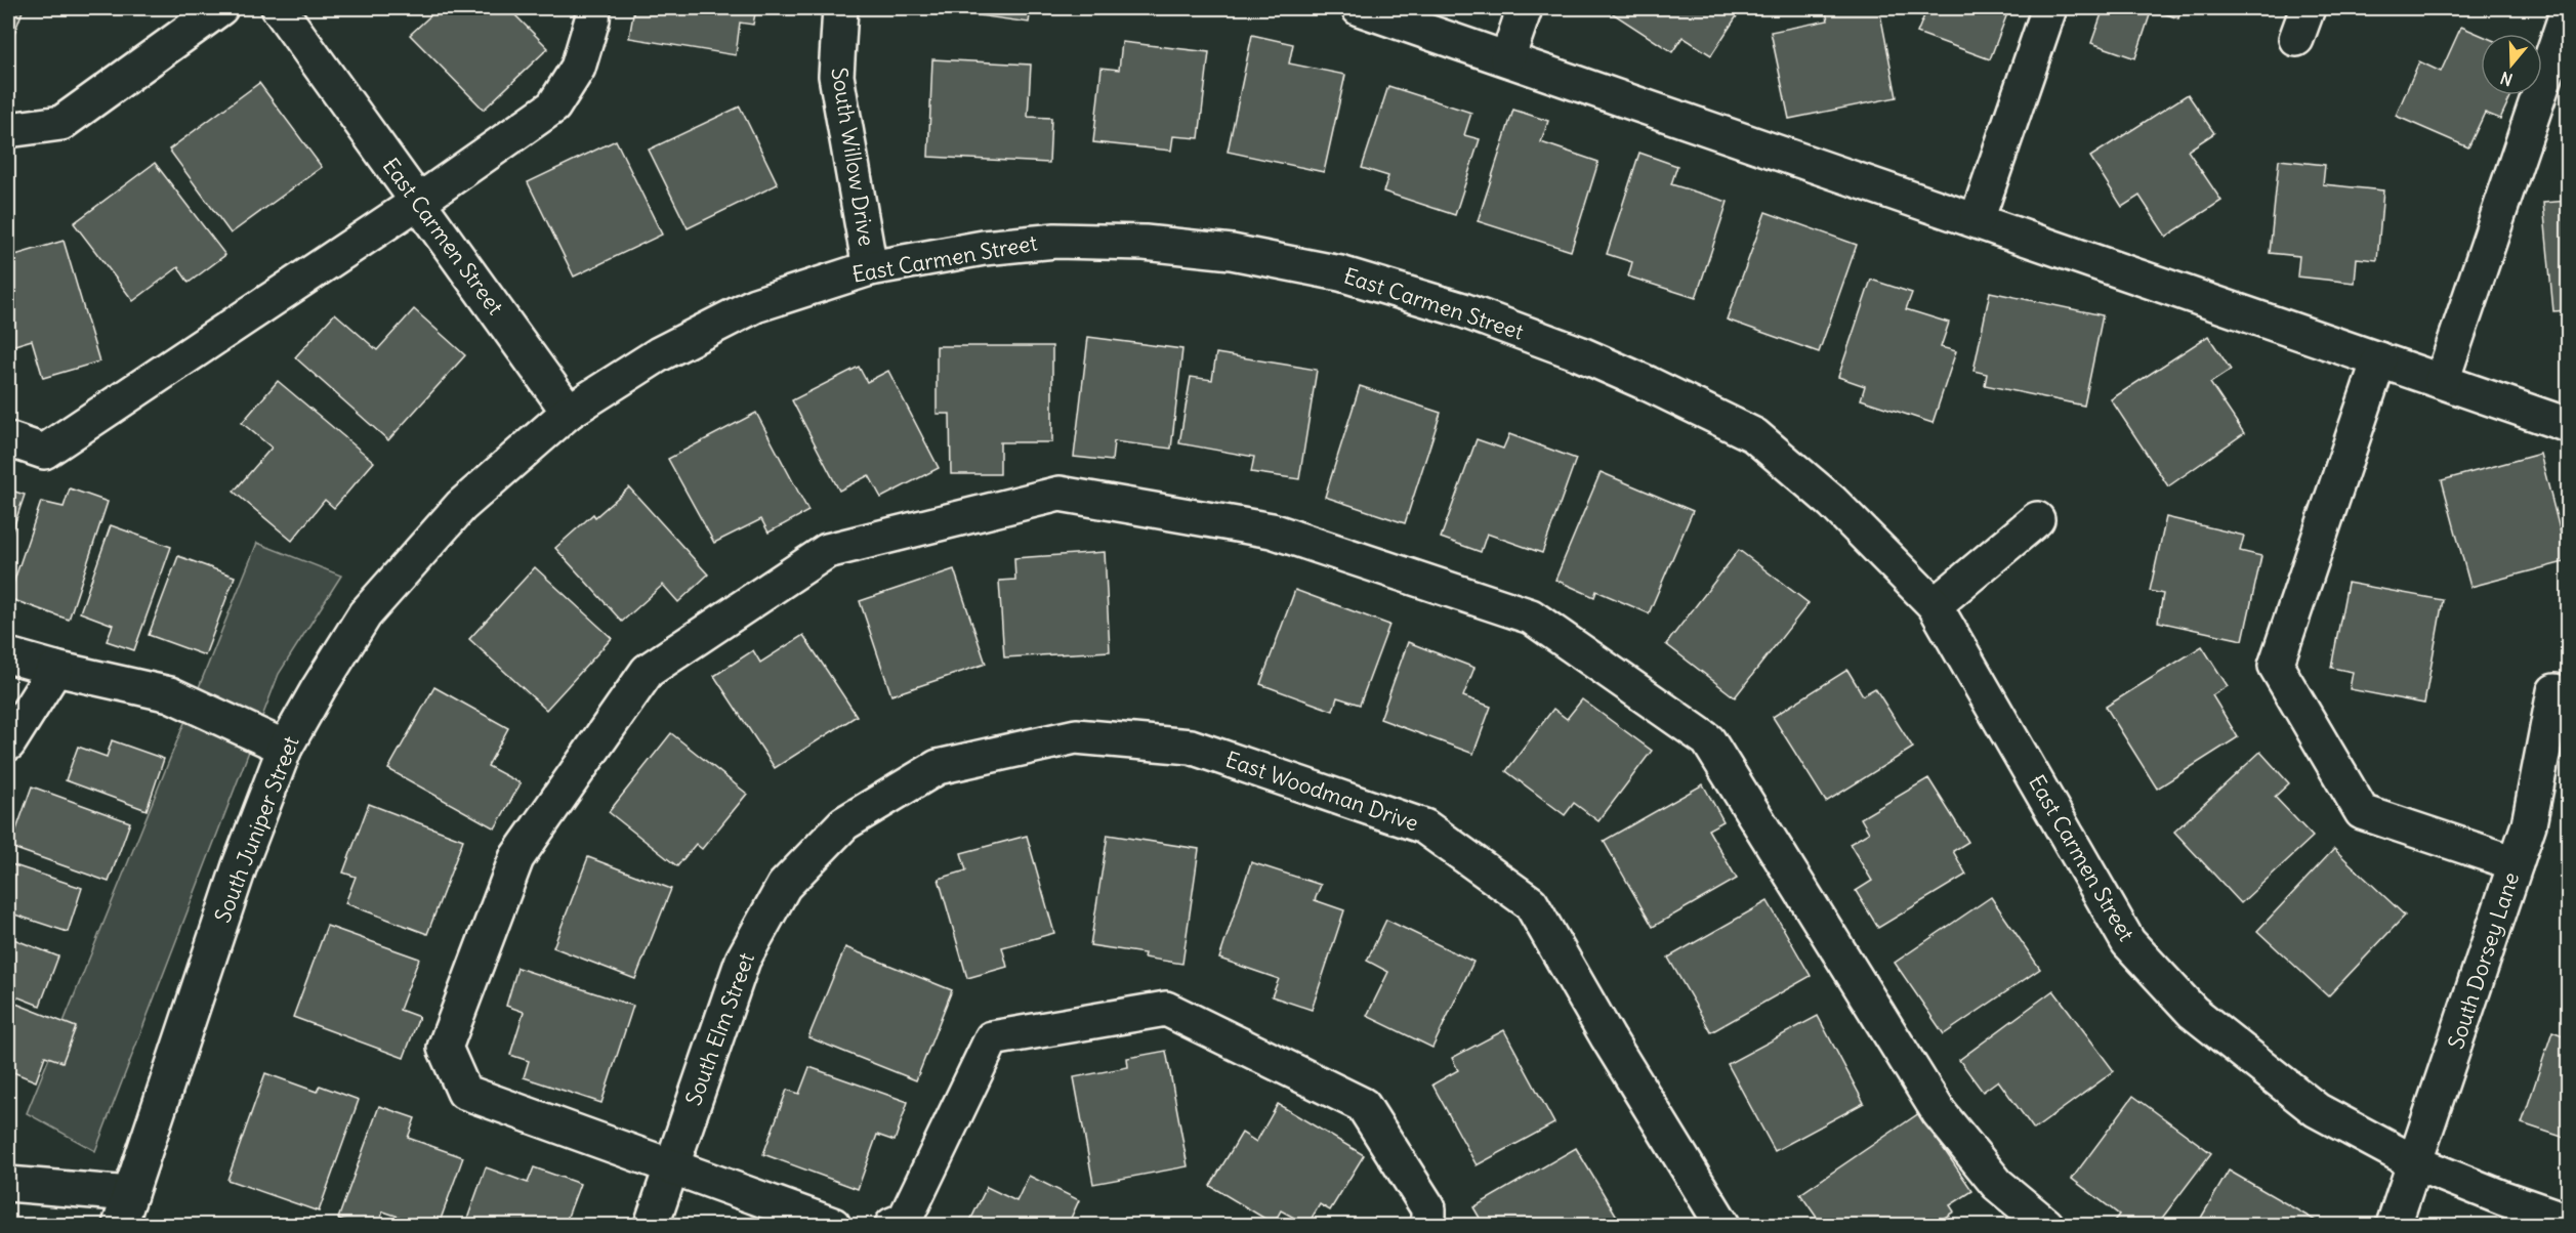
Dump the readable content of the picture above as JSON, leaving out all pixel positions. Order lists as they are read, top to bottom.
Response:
{
  "streets": {
    "street": [
      "South Willow Drive",
      "East Carmen Street",
      "East Woodman Drive",
      "South Juniper Street",
      "South Dorsey Lane",
      "South Elm Street"
    ]
  },
  "crossings": [
    ["South Willow Drive", "East Carmen Street"],
    ["East Carmen Street", "South Juniper Street"],
    ["East Carmen Street", "South Dorsey Lane"],
    ["East Woodman Drive", "South Elm Street"]
  ],
  "north": "bottom"
}
